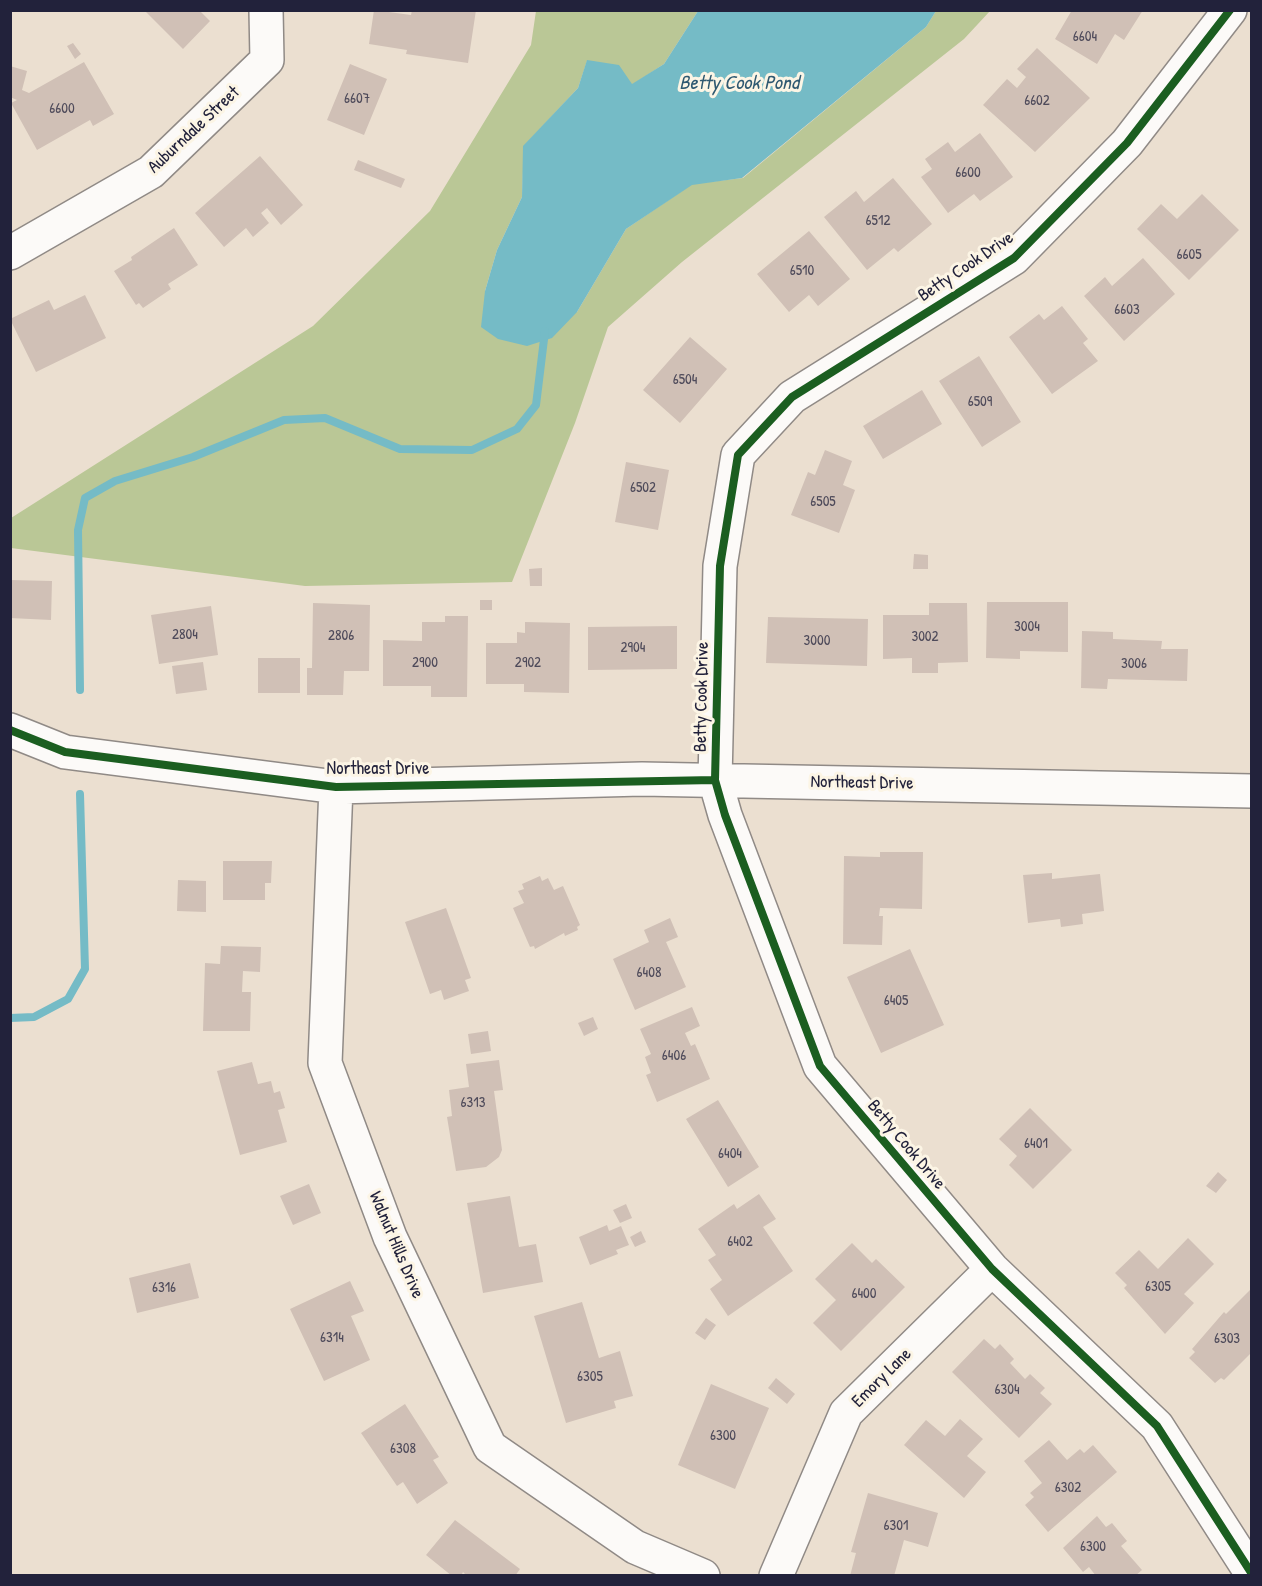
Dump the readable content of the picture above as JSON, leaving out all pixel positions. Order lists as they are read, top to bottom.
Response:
{
  "streets": {
    "street": [
      "Auburndale Street",
      "Betty Cook Drive",
      "Northeast Drive",
      "Walnut Hills Drive",
      "Emory Lane"
    ]
  },
  "crossings": [
    ["Betty Cook Drive", "Northeast Drive"],
    ["Betty Cook Drive", "Emory Lane"],
    ["Northeast Drive", "Walnut Hills Drive"]
  ],
  "water": ["Betty Cook Pond"],
  "house_numbers": [
    "6604",
    "6607",
    "6602",
    "6600",
    "6600",
    "6512",
    "6605",
    "6510",
    "6603",
    "6504",
    "6509",
    "6502",
    "6505",
    "3004",
    "2804",
    "2806",
    "3002",
    "3000",
    "2904",
    "2900",
    "2902",
    "3006",
    "6408",
    "6405",
    "6406",
    "6313",
    "6401",
    "6404",
    "6402",
    "6305",
    "6316",
    "6400",
    "6314",
    "6303",
    "6305",
    "6304",
    "6300",
    "6308",
    "6302",
    "6301",
    "6300"
  ]
}
